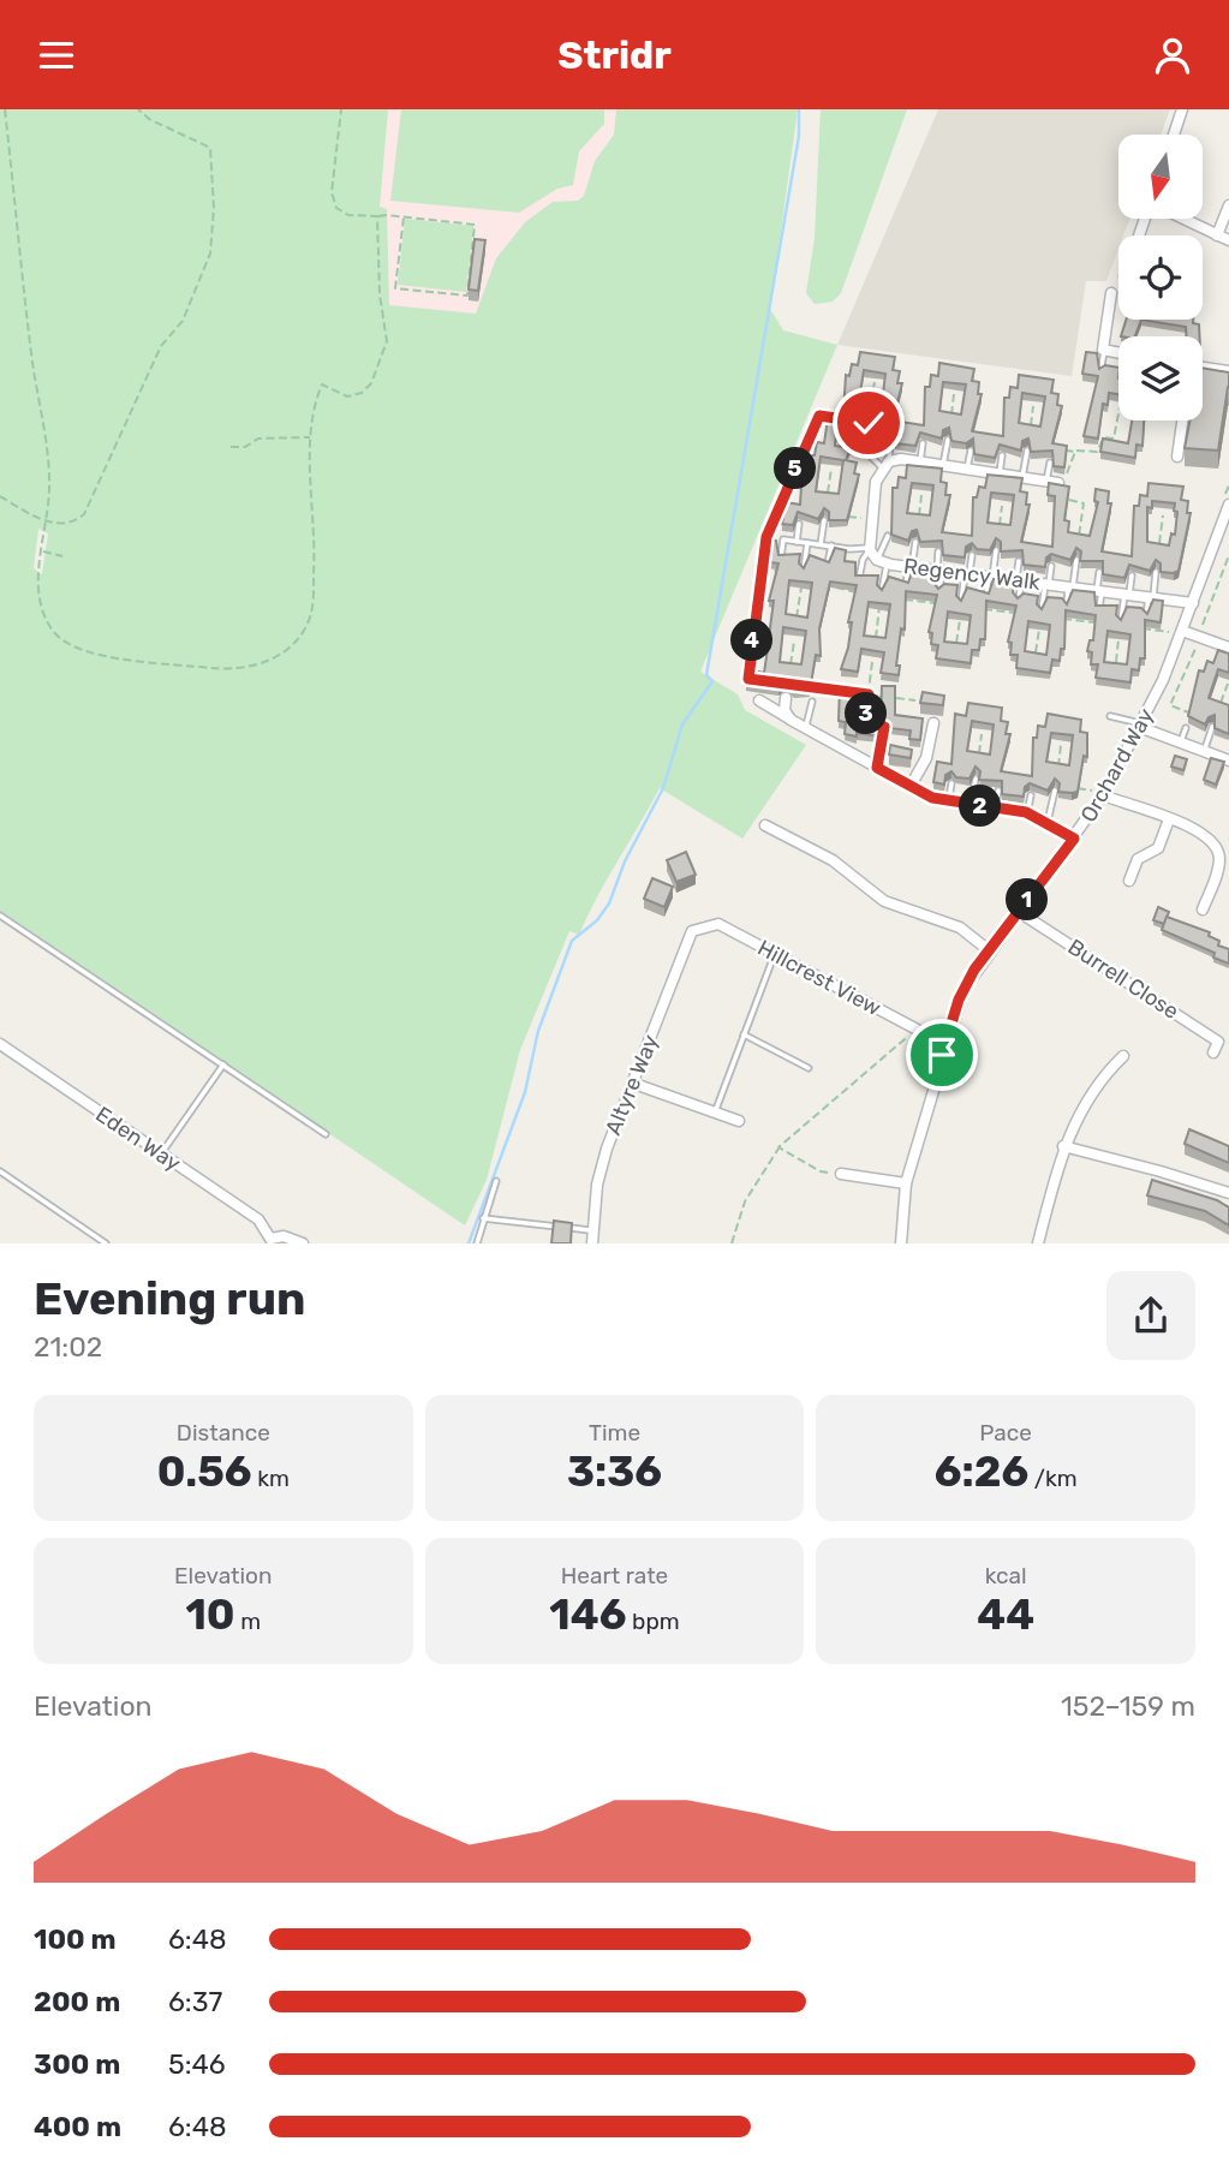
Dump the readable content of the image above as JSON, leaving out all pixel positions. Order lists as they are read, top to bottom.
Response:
{
  "streets": {
    "street": [
      "Regency Walk",
      "Orchard Way",
      "Hillcrest View",
      "Burrell Close",
      "Altyre Way",
      "Eden Way"
    ]
  },
  "crossings": [
    ["Regency Walk", "Orchard Way"],
    ["Orchard Way", "Hillcrest View"],
    ["Orchard Way", "Burrell Close"],
    ["Hillcrest View", "Altyre Way"]
  ],
  "north": "bottom",
  "page": {
    "header": "Stridr",
    "pins": [
      "5",
      "4",
      "3",
      "2",
      "1"
    ],
    "heading": ["Evening run", "21:02"],
    "stats": [
      ["Distance", "0.56 km"],
      ["Time", "3:36"],
      ["Pace", "6:26 /km"],
      ["Elevation", "10 m"],
      ["Heart rate", "146 bpm"],
      ["kcal", "44"]
    ],
    "chart": ["Elevation", "152–159 m"],
    "list": [
      {
        "name": "100 m",
        "note": "6:48"
      },
      {
        "name": "200 m",
        "note": "6:37"
      },
      {
        "name": "300 m",
        "note": "5:46"
      },
      {
        "name": "400 m",
        "note": "6:48"
      }
    ]
  }
}
